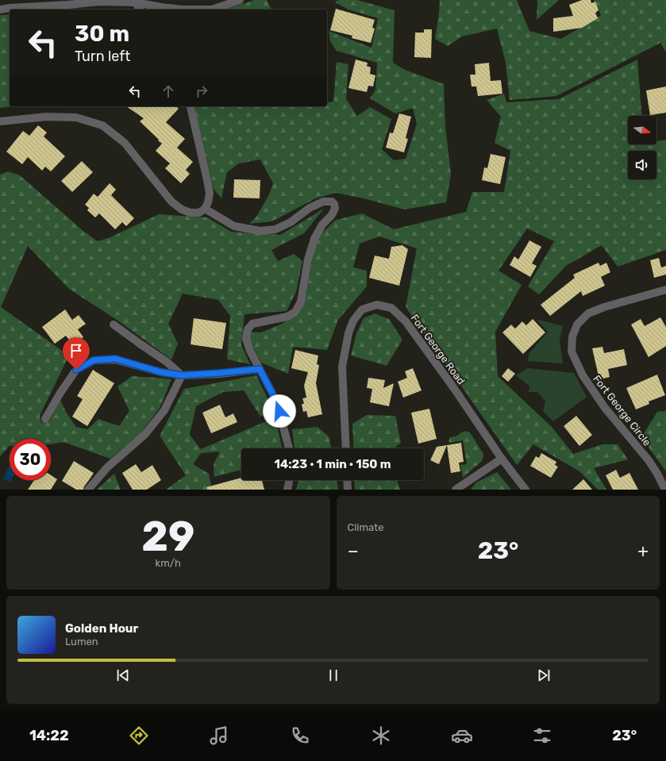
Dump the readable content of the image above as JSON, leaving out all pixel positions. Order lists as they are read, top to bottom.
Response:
{
  "streets": {
    "street": ["Fort George Road", "Fort George Circle"]
  },
  "north": "right",
  "page": {
    "turn": ["30 m", "Turn left"],
    "limit": "30",
    "trip": "14:23 · 1 min · 150 m",
    "tile": [
      ["29", "km/h"],
      "Climate"
    ],
    "heat": ["−", "23°", "+"],
    "song": ["Golden Hour", "Lumen"],
    "tabs": ["14:22", "23°"]
  }
}
